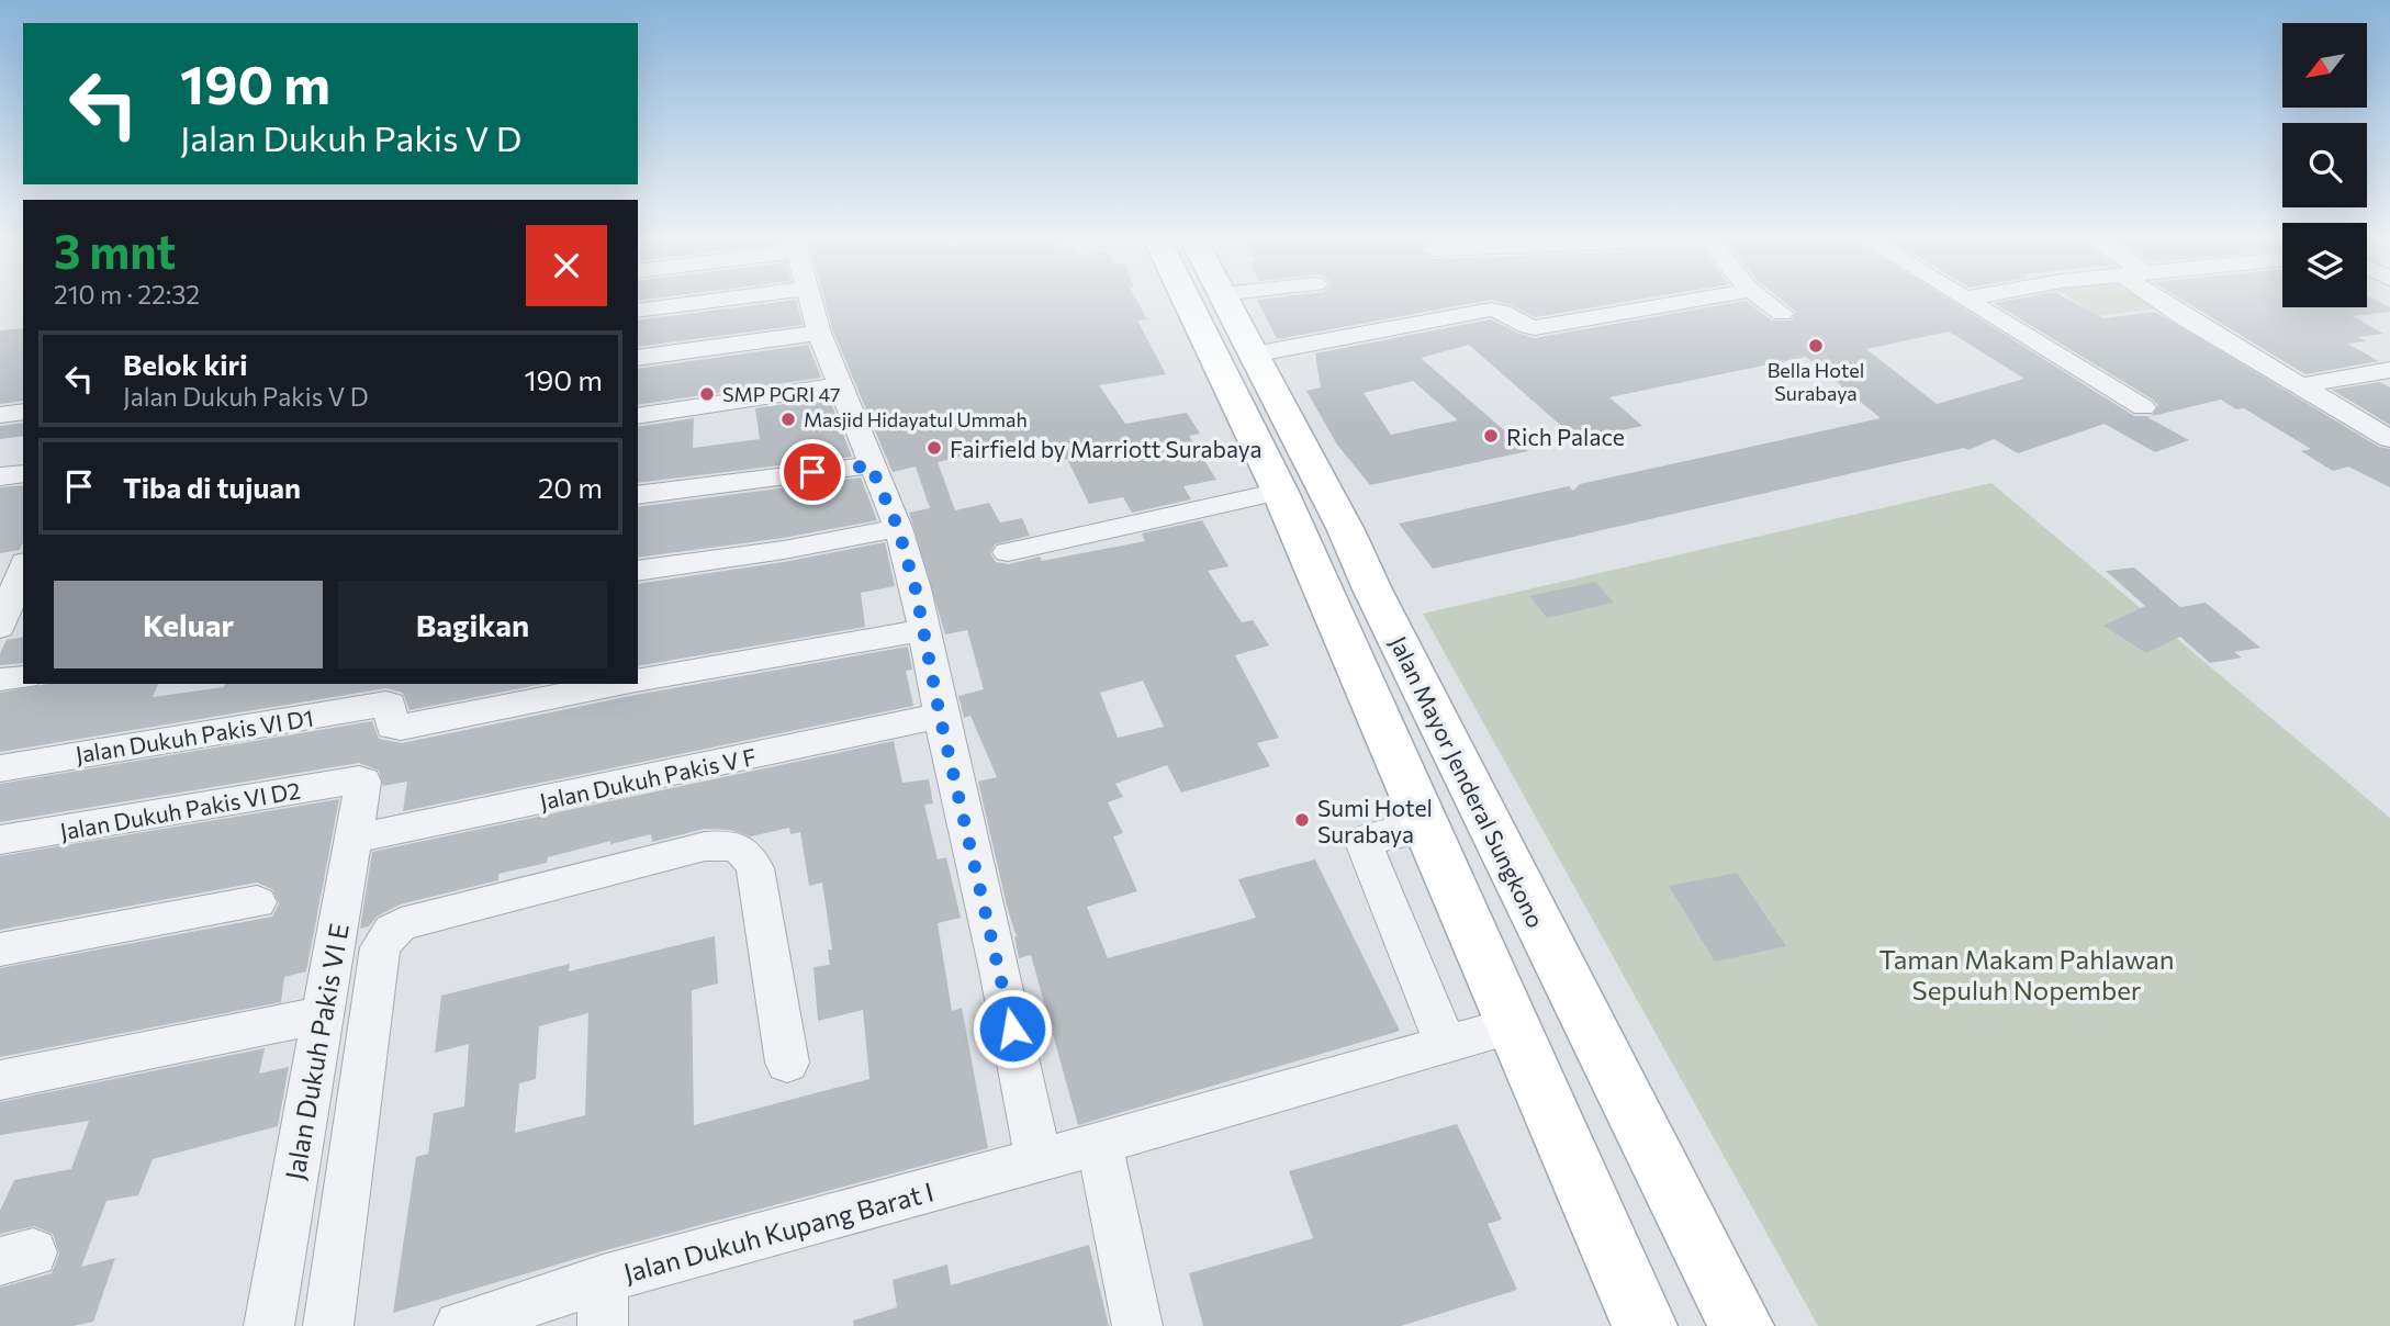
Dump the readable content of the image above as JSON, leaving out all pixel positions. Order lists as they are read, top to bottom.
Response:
{
  "streets": {
    "main road": ["Jalan Mayor Jenderal Sungkono"],
    "street": [
      "Jalan Dukuh Pakis VI D1",
      "Jalan Dukuh Pakis V F",
      "Jalan Dukuh Pakis VI D2",
      "Jalan Dukuh Pakis VI E",
      "Jalan Dukuh Kupang Barat I"
    ]
  },
  "crossings": [
    ["Jalan Dukuh Pakis V F", "Jalan Dukuh Pakis VI E"],
    ["Jalan Mayor Jenderal Sungkono", "Jalan Dukuh Kupang Barat I"],
    ["Jalan Dukuh Pakis VI D2", "Jalan Dukuh Pakis VI E"]
  ],
  "parks": ["Taman Makam Pahlawan Sepuluh Nopember"],
  "places": [
    "Bella Hotel Surabaya",
    "SMP PGRI 47",
    "Masjid Hidayatul Ummah",
    "Rich Palace",
    "Fairfield by Marriott Surabaya",
    "Sumi Hotel Surabaya"
  ],
  "north": "bottom left",
  "page": {
    "turn": ["190 m", "Jalan Dukuh Pakis V D"],
    "heading": ["3 mnt", "210 m · 22:32"],
    "list": [
      {
        "name": "Belok kiri",
        "note": "Jalan Dukuh Pakis V D",
        "value": "190 m"
      },
      {
        "name": "Tiba di tujuan",
        "value": "20 m"
      }
    ],
    "buttons": ["Keluar", "Bagikan"]
  }
}
